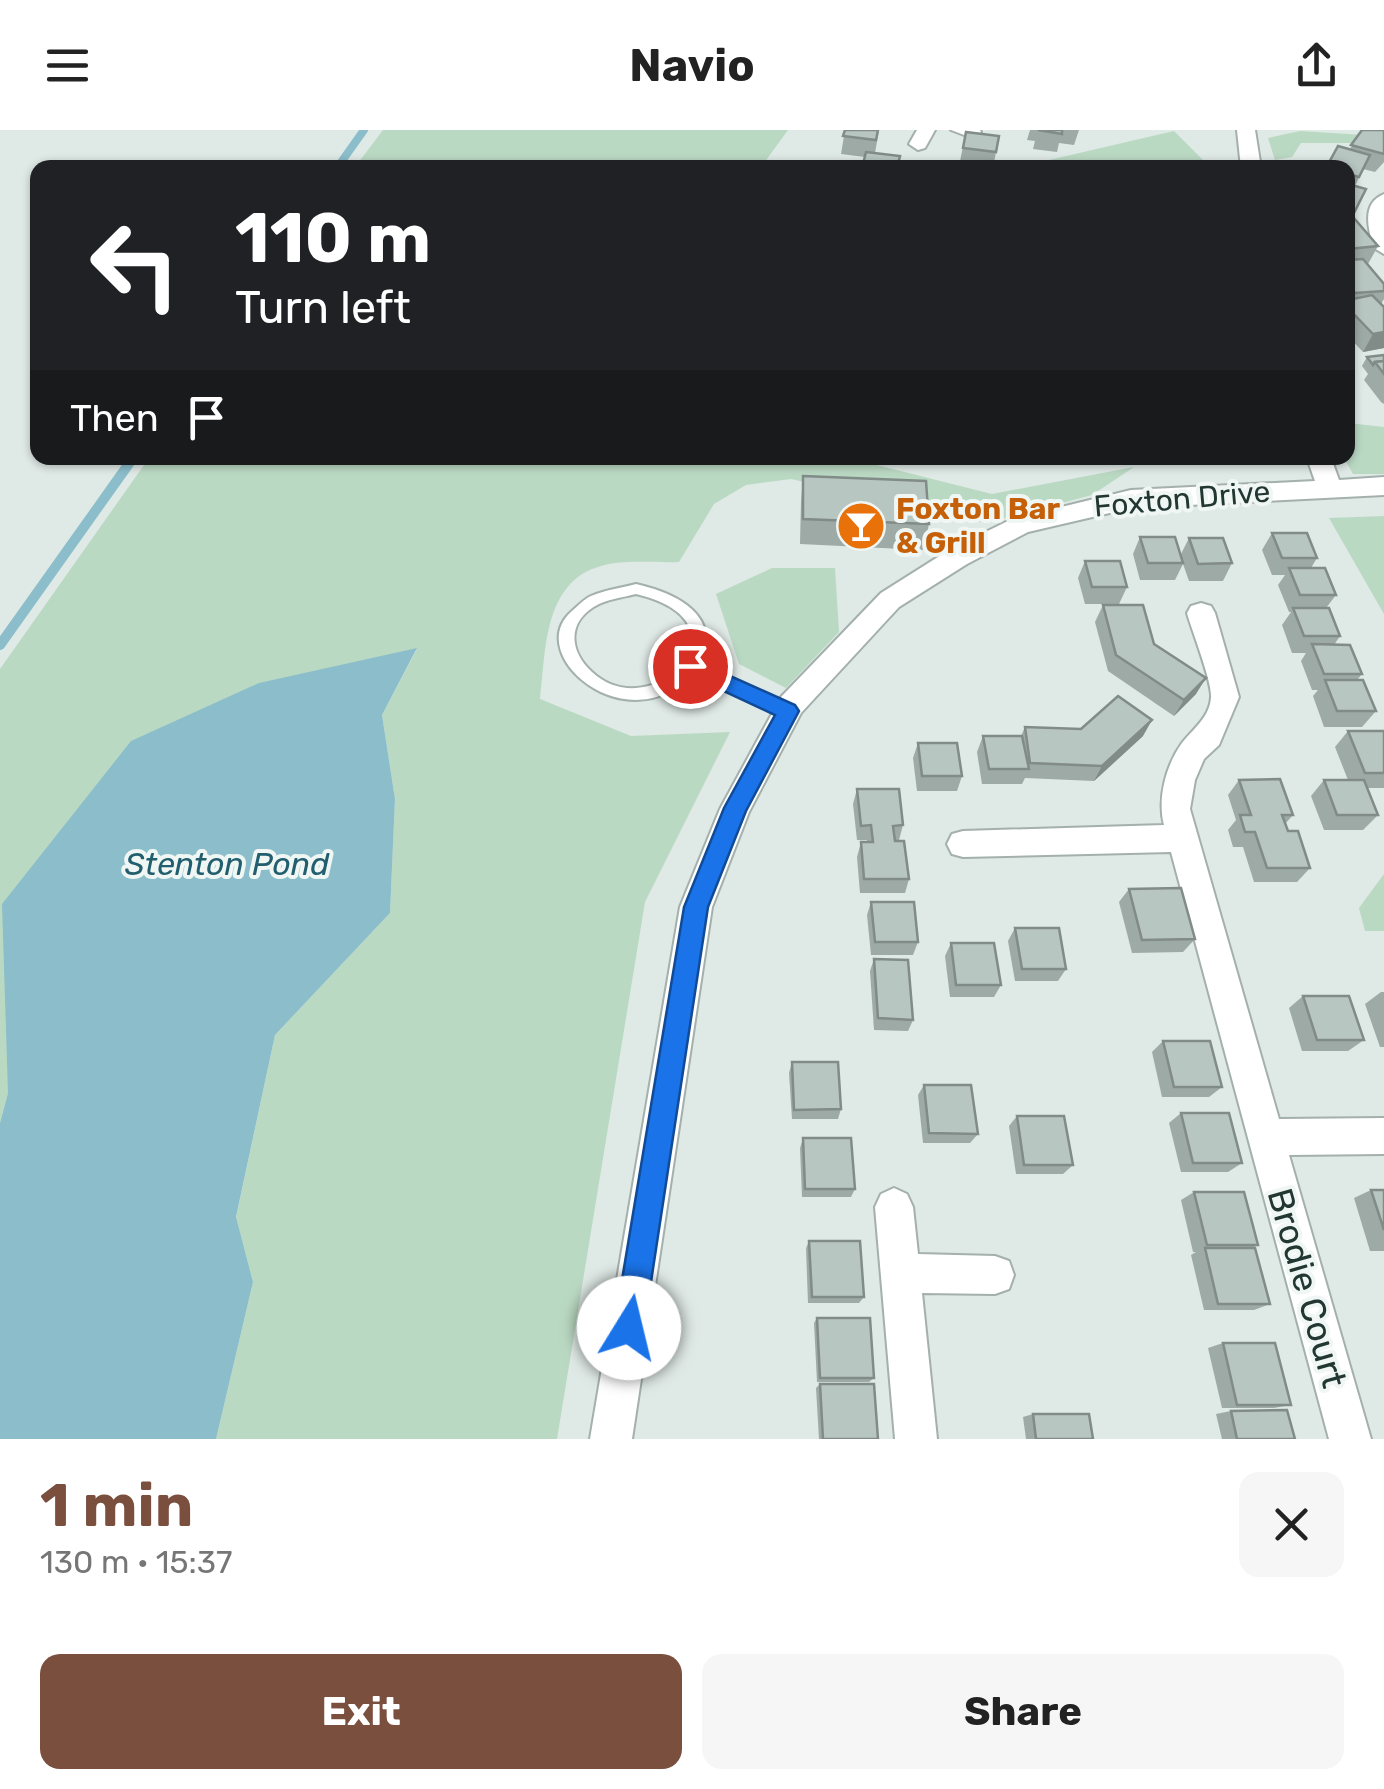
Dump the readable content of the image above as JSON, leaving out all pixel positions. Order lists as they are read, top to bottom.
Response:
{
  "streets": {
    "street": ["Foxton Drive", "Brodie Court"]
  },
  "water": ["Stenton Pond"],
  "places": {
    "bar": ["Foxton Bar & Grill"]
  },
  "page": {
    "header": "Navio",
    "turn": ["110 m", "Turn left"],
    "then": "Then",
    "heading": ["1 min", "130 m · 15:37"],
    "buttons": ["Exit", "Share"]
  }
}
